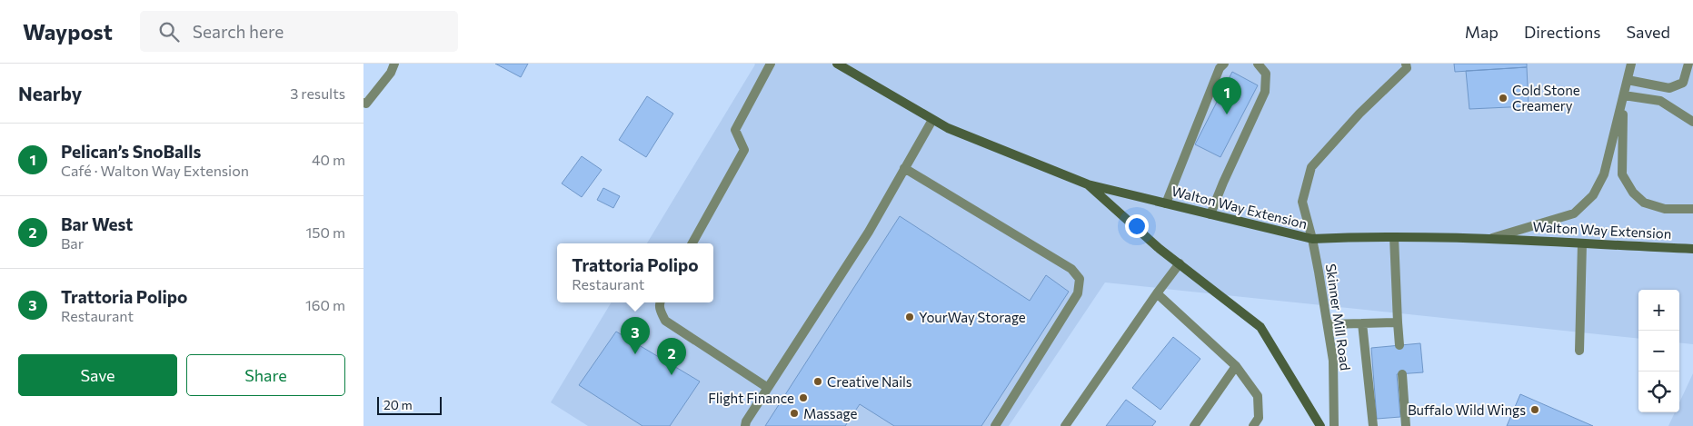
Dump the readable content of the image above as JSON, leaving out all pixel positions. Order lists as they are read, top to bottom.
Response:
{
  "streets": {
    "main road": ["Walton Way Extension"],
    "street": ["Skinner Mill Road"]
  },
  "crossings": [
    ["Walton Way Extension", "Skinner Mill Road"]
  ],
  "places": [
    "Cold Stone Creamery",
    "YourWay Storage",
    "Creative Nails",
    "Flight Finance",
    "Buffalo Wild Wings",
    "Massage"
  ],
  "scale_bar": "20 m",
  "page": {
    "header": "Waypost",
    "search": "Search here",
    "nav": ["Map", "Directions", "Saved"],
    "heading": ["Nearby", "3 results"],
    "pins": ["1", "3", "2"],
    "list": [
      {
        "mark": "1",
        "name": "Pelican’s SnoBalls",
        "note": "Café · Walton Way Extension",
        "value": "40 m"
      },
      {
        "mark": "2",
        "name": "Bar West",
        "note": "Bar",
        "value": "150 m"
      },
      {
        "mark": "3",
        "name": "Trattoria Polipo",
        "note": "Restaurant",
        "value": "160 m"
      }
    ],
    "popup": ["Trattoria Polipo", "Restaurant"],
    "map_buttons": ["+", "−"],
    "buttons": ["Save", "Share"],
    "scale": "20 m"
  }
}
